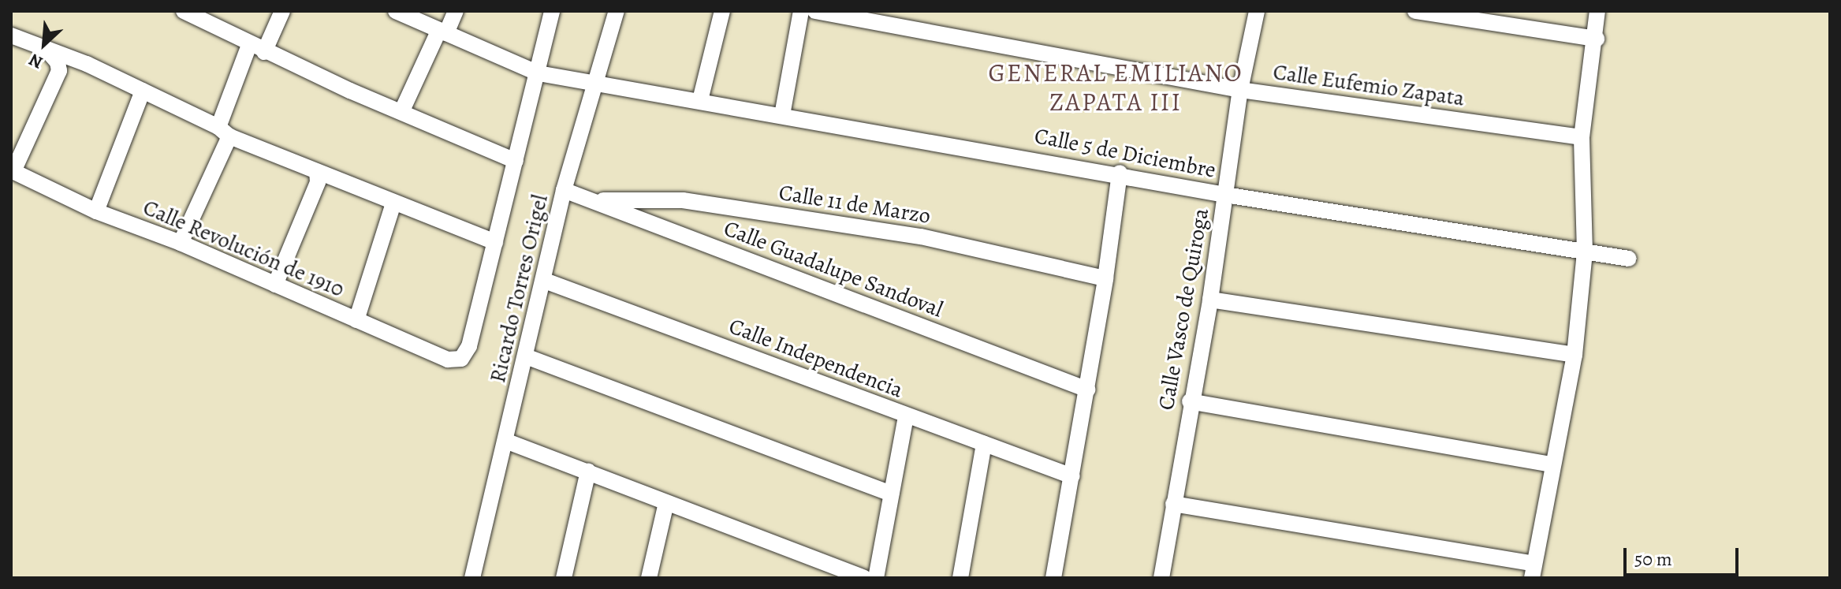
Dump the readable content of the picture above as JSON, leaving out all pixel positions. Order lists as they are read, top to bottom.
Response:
{
  "streets": {
    "street": [
      "Calle Eufemio Zapata",
      "Calle 5 de Diciembre",
      "Calle 11 de Marzo",
      "Calle Revolución de 1910",
      "Calle Guadalupe Sandoval",
      "Ricardo Torres Origel",
      "Calle Vasco de Quiroga",
      "Calle Independencia"
    ]
  },
  "crossings": [
    ["Calle Eufemio Zapata", "Calle Vasco de Quiroga"],
    ["Calle 5 de Diciembre", "Ricardo Torres Origel"],
    ["Calle 5 de Diciembre", "Calle Vasco de Quiroga"],
    ["Calle 11 de Marzo", "Calle Guadalupe Sandoval"],
    ["Calle Guadalupe Sandoval", "Ricardo Torres Origel"],
    ["Ricardo Torres Origel", "Calle Independencia"]
  ],
  "districts": ["GENERAL EMILIANO ZAPATA III"],
  "scale_bar": "50 m",
  "north": "bottom left"
}
